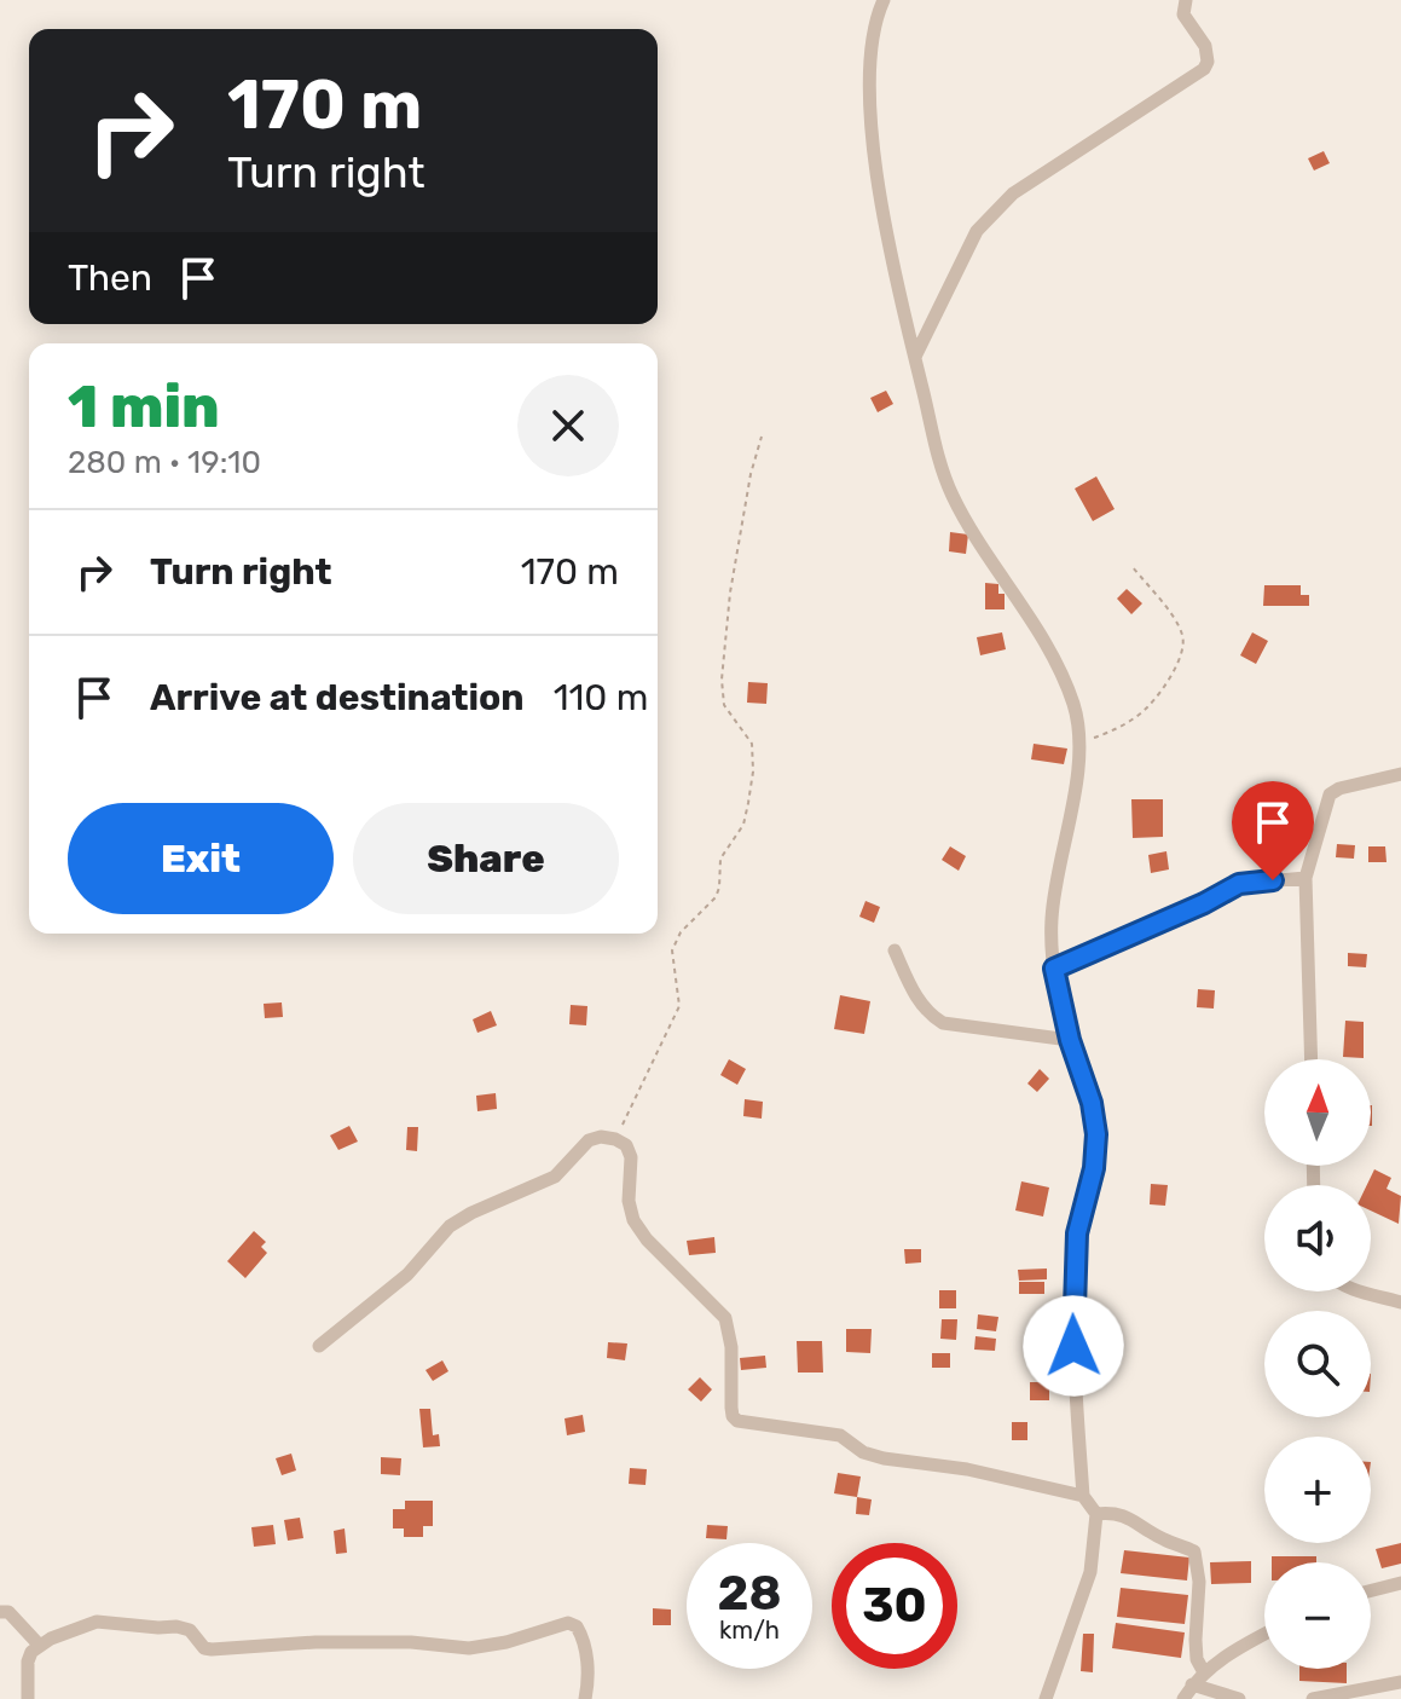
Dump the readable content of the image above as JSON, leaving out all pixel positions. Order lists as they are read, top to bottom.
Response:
{
  "north": "top",
  "page": {
    "turn": ["170 m", "Turn right"],
    "then": "Then",
    "heading": ["1 min", "280 m · 19:10"],
    "list": [
      {
        "name": "Turn right",
        "value": "170 m"
      },
      {
        "name": "Arrive at destination",
        "value": "110 m"
      }
    ],
    "buttons": ["Exit", "Share"],
    "map_buttons": ["+", "−"],
    "speed": "28 km/h",
    "limit": "30"
  }
}
